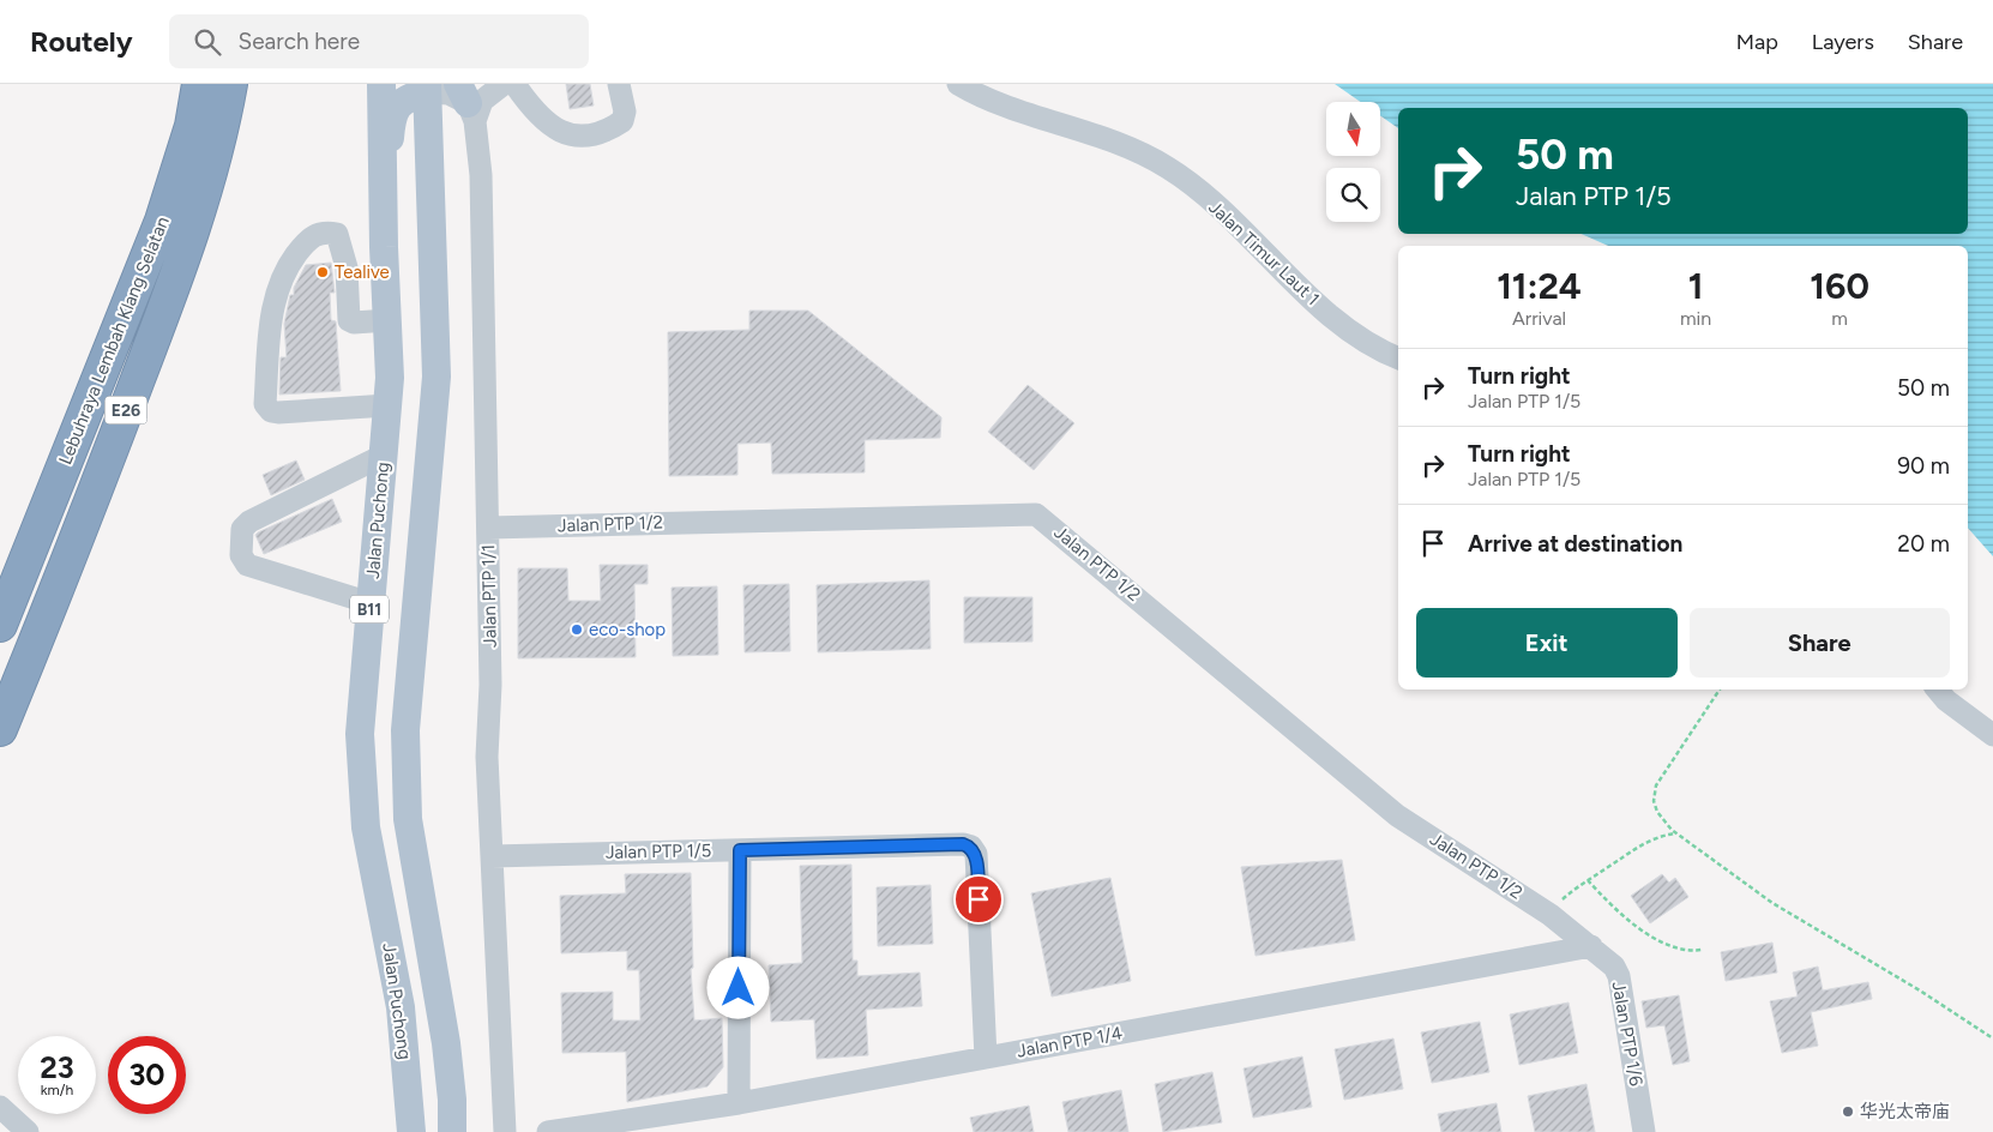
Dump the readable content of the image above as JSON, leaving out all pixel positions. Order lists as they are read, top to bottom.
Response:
{
  "streets": {
    "highway": ["Lebuhraya Lembah Klang Selatan", "E26"],
    "main road": ["Jalan Puchong", "B11"],
    "street": [
      "Jalan Timur Laut 1",
      "Jalan PTP 1/2",
      "Jalan PTP 1/1",
      "Jalan PTP 1/5",
      "Jalan PTP 1/6",
      "Jalan PTP 1/4"
    ]
  },
  "crossings": [
    ["Jalan PTP 1/2", "Jalan PTP 1/1"],
    ["Jalan PTP 1/2", "Jalan PTP 1/6"],
    ["Jalan PTP 1/2", "Jalan PTP 1/4"],
    ["Jalan PTP 1/1", "Jalan PTP 1/5"],
    ["Jalan PTP 1/5", "Jalan PTP 1/4"],
    ["Jalan PTP 1/6", "Jalan PTP 1/4"]
  ],
  "places": ["Tealive", "eco-shop", "华光太帝庙"],
  "north": "bottom",
  "page": {
    "header": "Routely",
    "search": "Search here",
    "nav": ["Map", "Layers", "Share"],
    "turn": ["50 m", "Jalan PTP 1/5"],
    "eta": [
      "11:24",
      "Arrival",
      "1",
      "min",
      "160",
      "m"
    ],
    "list": [
      {
        "name": "Turn right",
        "note": "Jalan PTP 1/5",
        "value": "50 m"
      },
      {
        "name": "Turn right",
        "note": "Jalan PTP 1/5",
        "value": "90 m"
      },
      {
        "name": "Arrive at destination",
        "value": "20 m"
      }
    ],
    "buttons": ["Exit", "Share"],
    "speed": "23 km/h",
    "limit": "30"
  }
}
